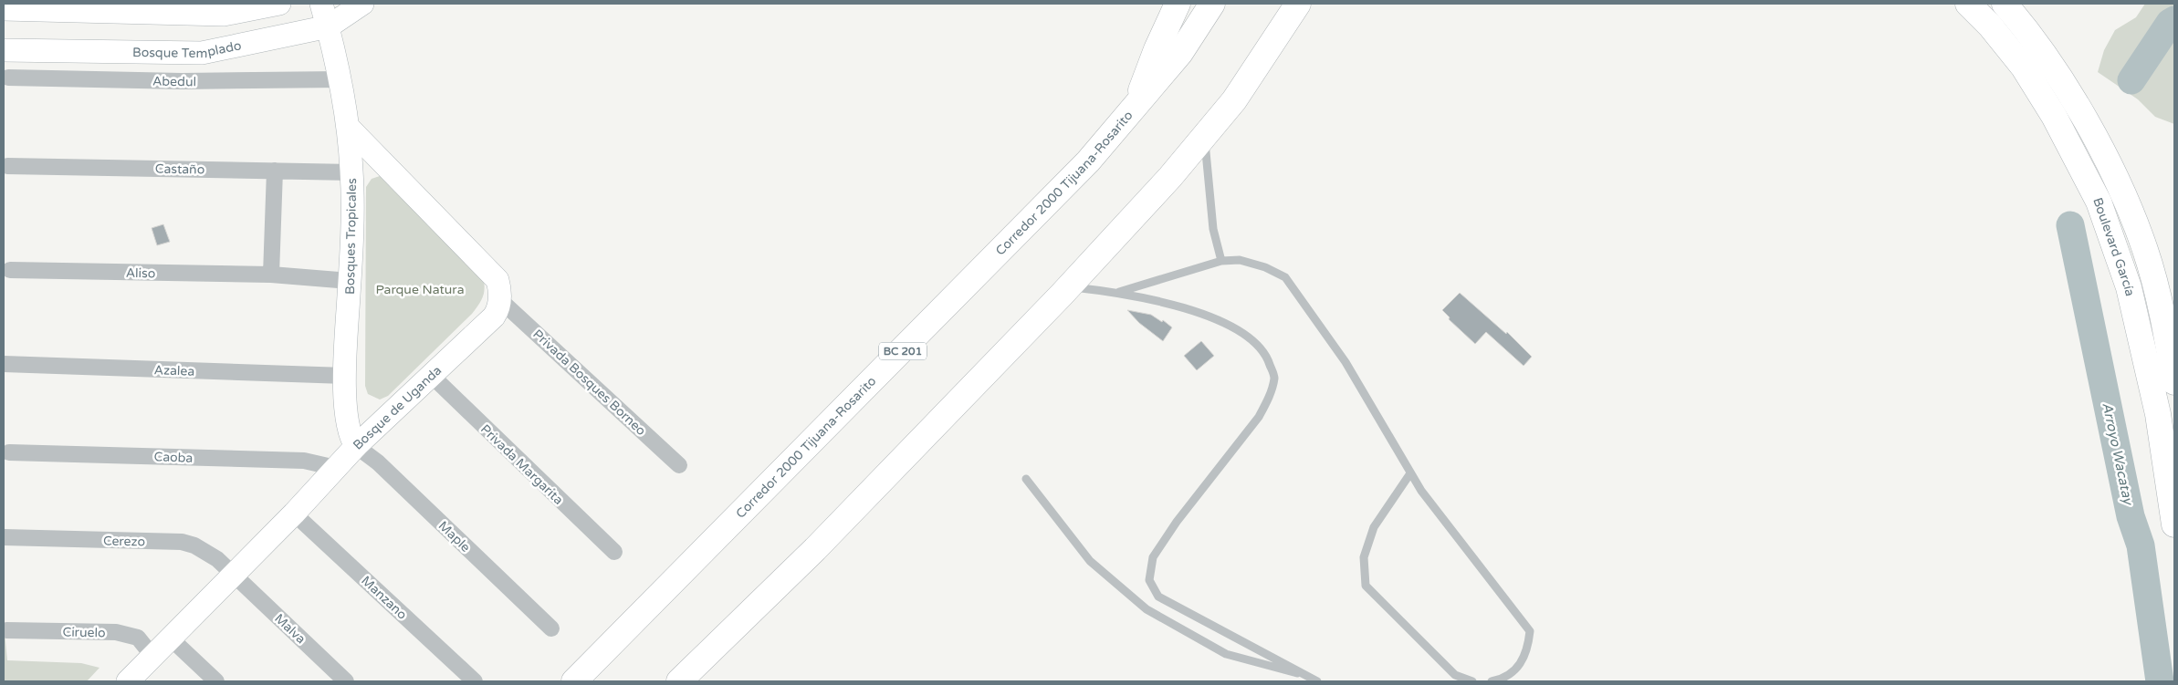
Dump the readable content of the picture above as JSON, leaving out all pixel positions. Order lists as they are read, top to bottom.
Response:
{
  "streets": {
    "main road": ["Corredor 2000 Tijuana-Rosarito", "Boulevard García", "BC 201"],
    "street": [
      "Bosque Templado",
      "Abedul",
      "Castaño",
      "Bosques Tropicales",
      "Aliso",
      "Azalea",
      "Privada Bosques Borneo",
      "Bosque de Uganda",
      "Caoba",
      "Privada Margarita",
      "Maple",
      "Cerezo",
      "Manzano",
      "Malva",
      "Ciruelo"
    ]
  },
  "crossings": [
    ["Bosque Templado", "Bosques Tropicales"],
    ["Abedul", "Bosques Tropicales"],
    ["Castaño", "Bosques Tropicales"],
    ["Bosques Tropicales", "Aliso"],
    ["Bosques Tropicales", "Azalea"],
    ["Bosques Tropicales", "Bosque de Uganda"],
    ["Bosques Tropicales", "Maple"],
    ["Privada Bosques Borneo", "Bosque de Uganda"],
    ["Bosque de Uganda", "Caoba"],
    ["Bosque de Uganda", "Privada Margarita"],
    ["Bosque de Uganda", "Maple"],
    ["Bosque de Uganda", "Cerezo"],
    ["Bosque de Uganda", "Manzano"],
    ["Bosque de Uganda", "Malva"],
    ["Bosque de Uganda", "Ciruelo"],
    ["Cerezo", "Malva"]
  ],
  "water": ["Arroyo Wacatay"],
  "parks": ["Parque Natura"]
}
